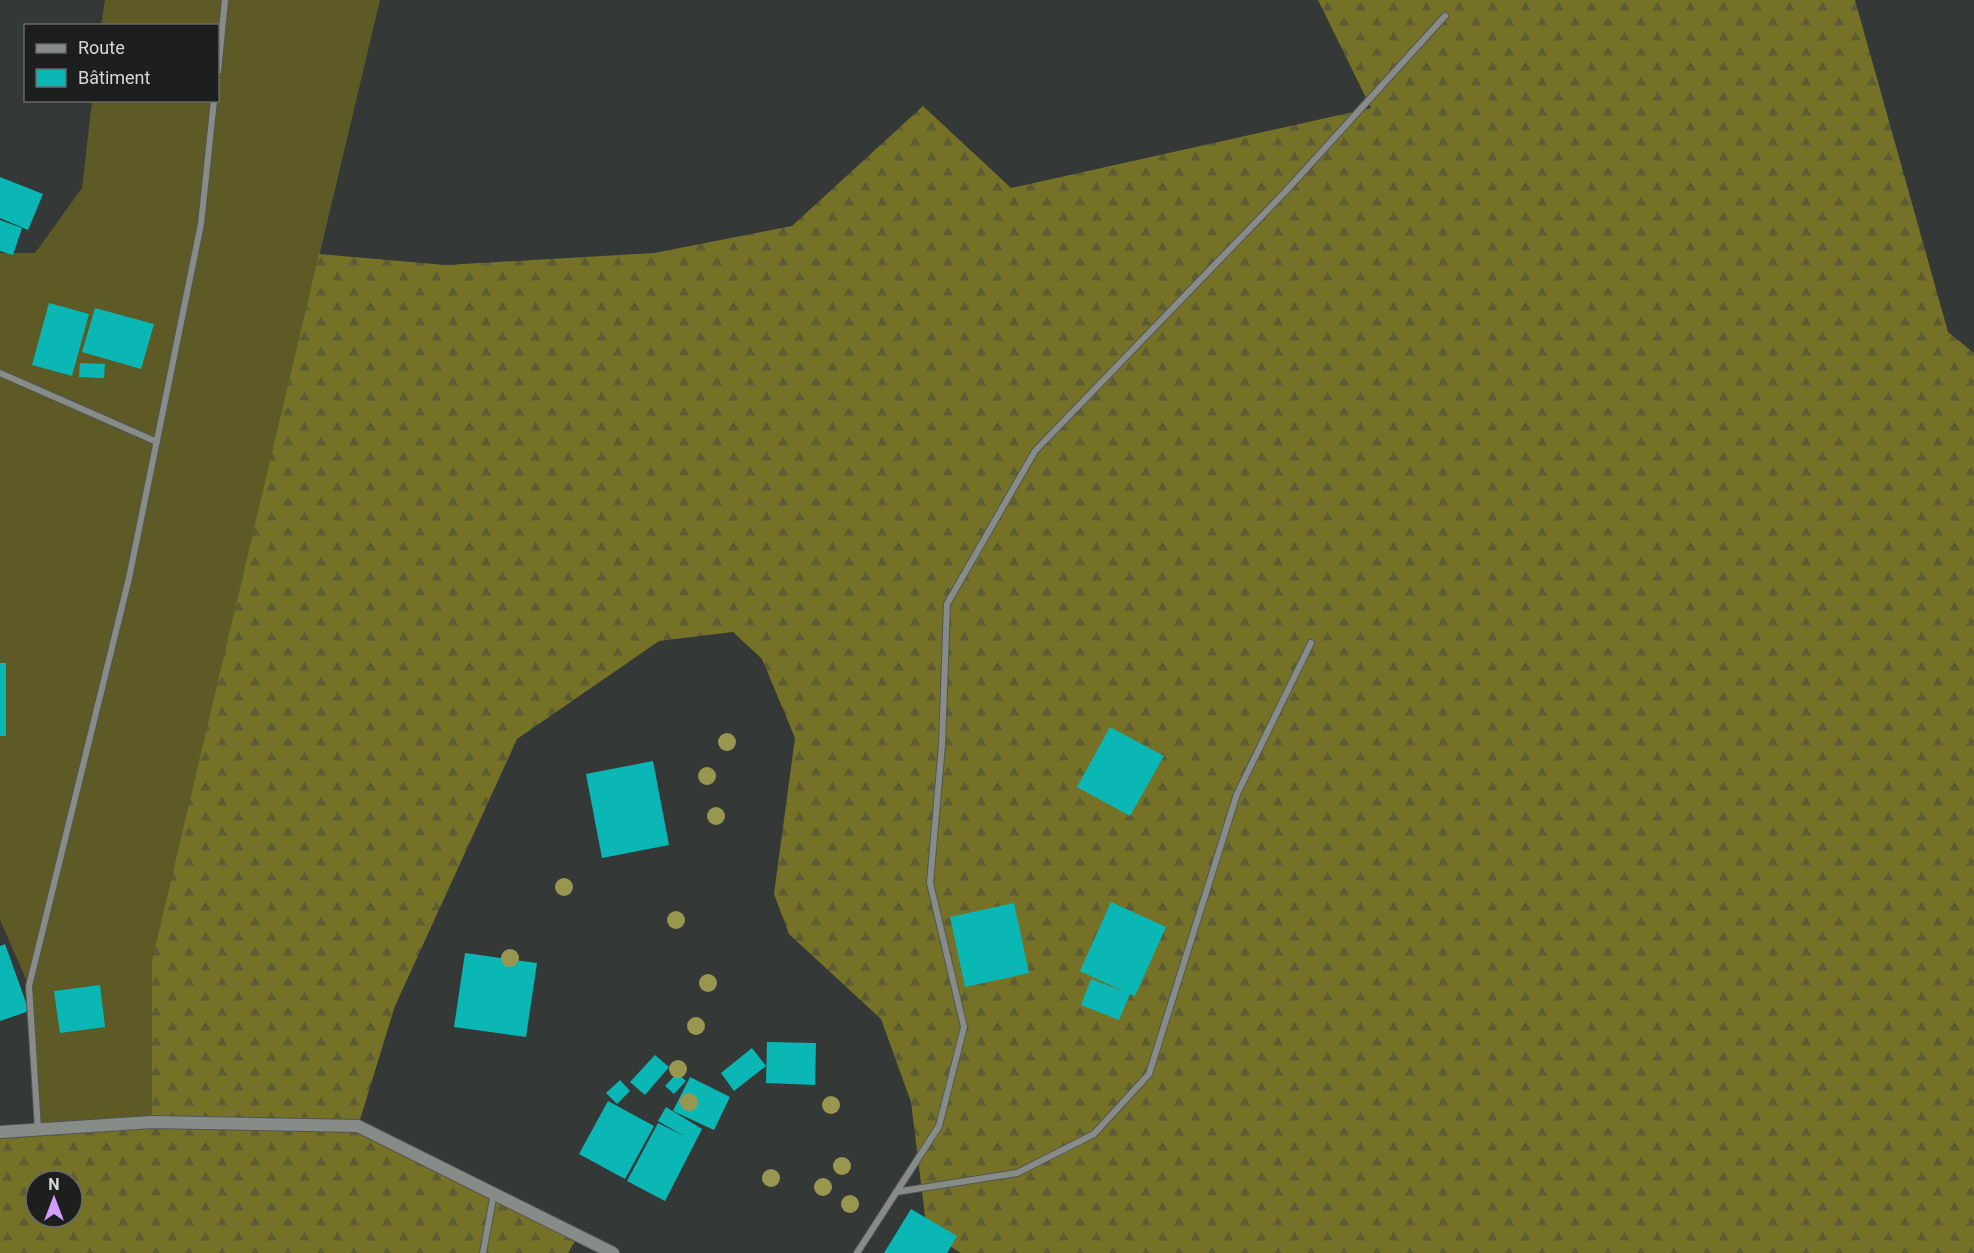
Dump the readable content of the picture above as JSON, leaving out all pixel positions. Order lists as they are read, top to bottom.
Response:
{
  "legend": ["Route", "Bâtiment"],
  "north": "top"
}
